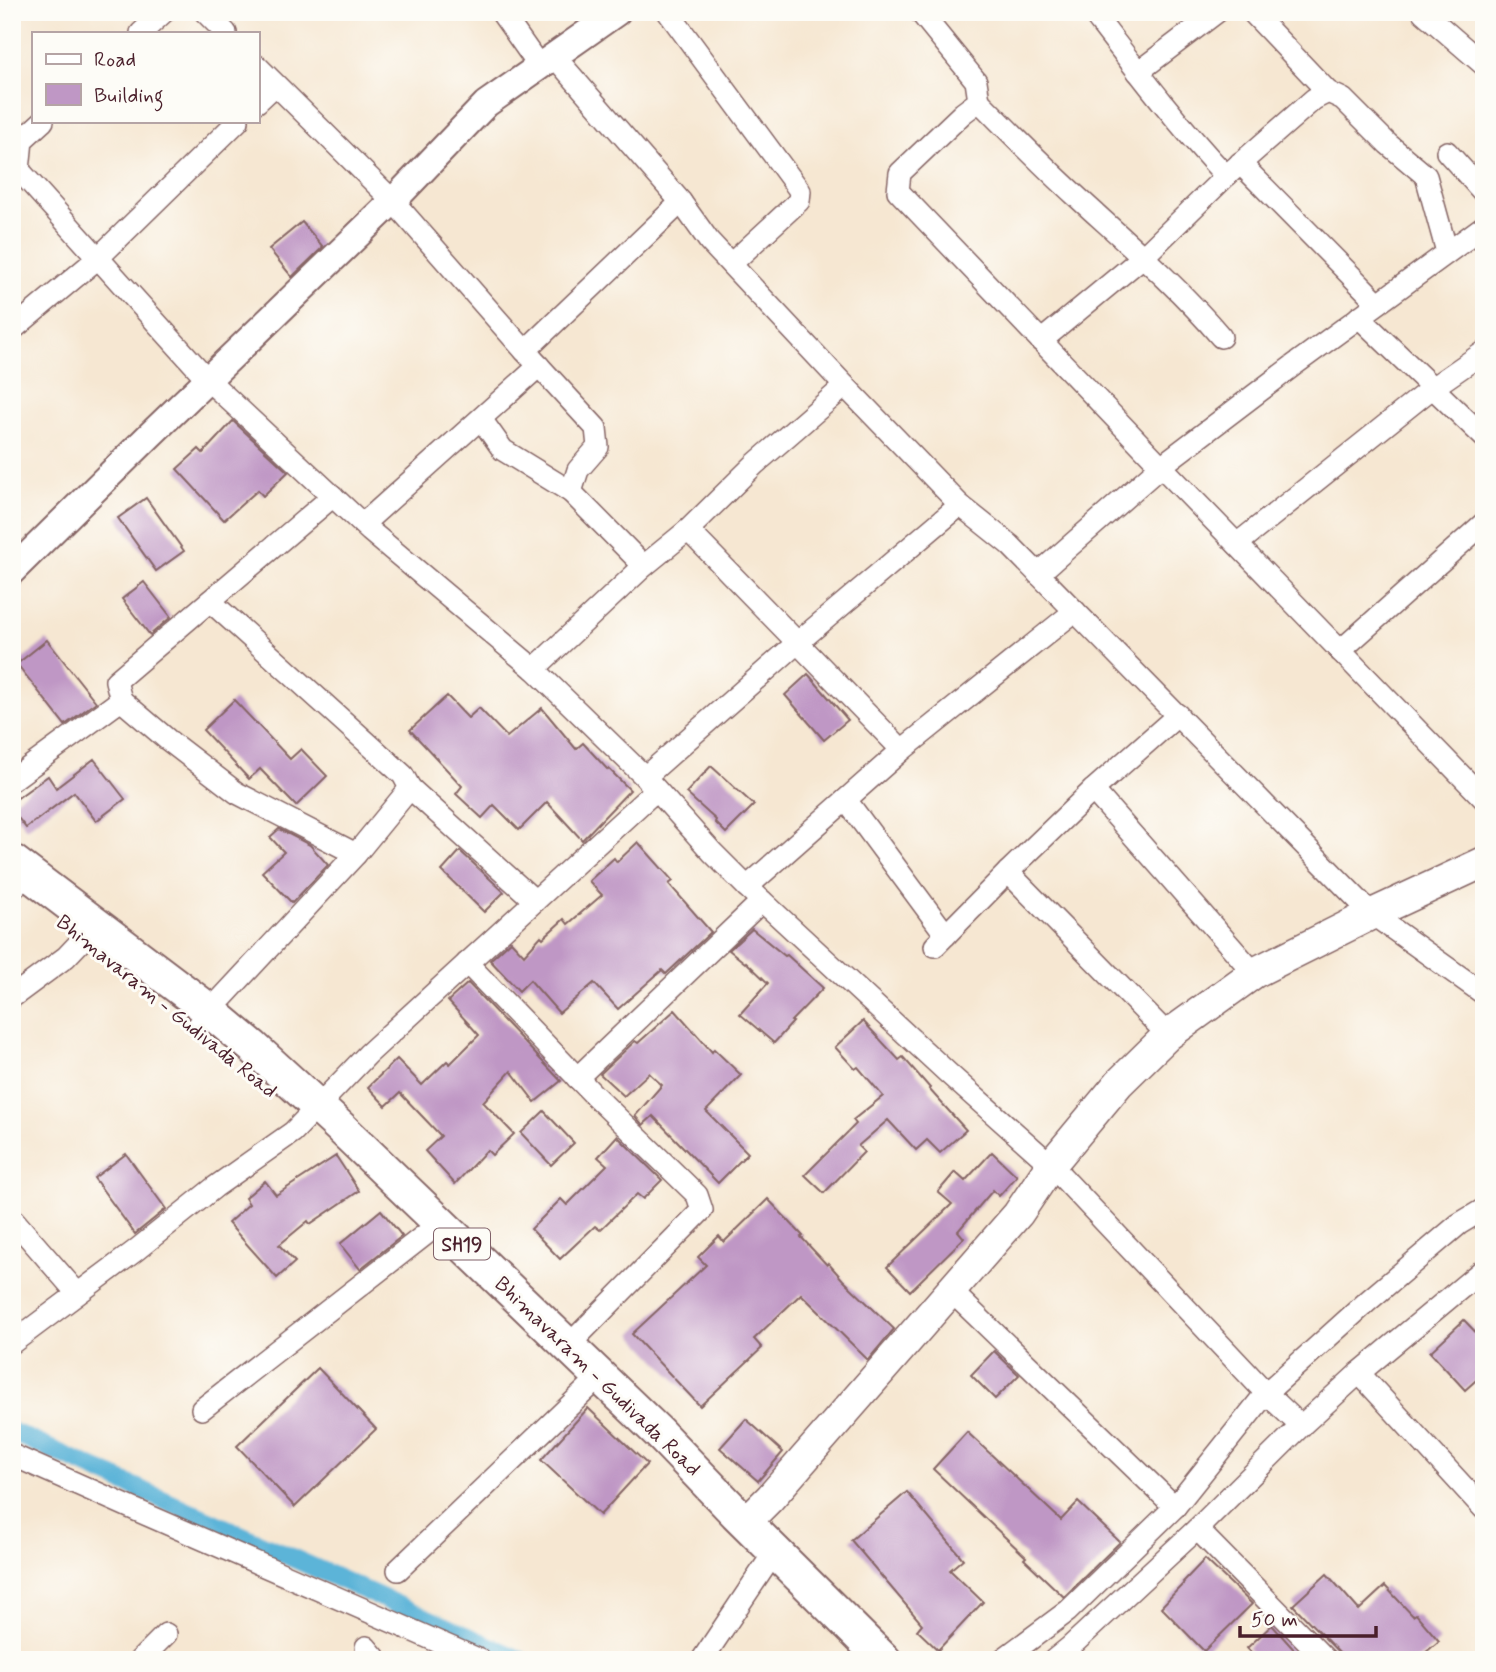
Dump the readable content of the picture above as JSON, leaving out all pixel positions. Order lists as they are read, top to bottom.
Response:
{
  "streets": {
    "main road": ["Bhimavaram - Gudivada Road", "SH19"]
  },
  "legend": ["Road", "Building"],
  "scale_bar": "50 m"
}
